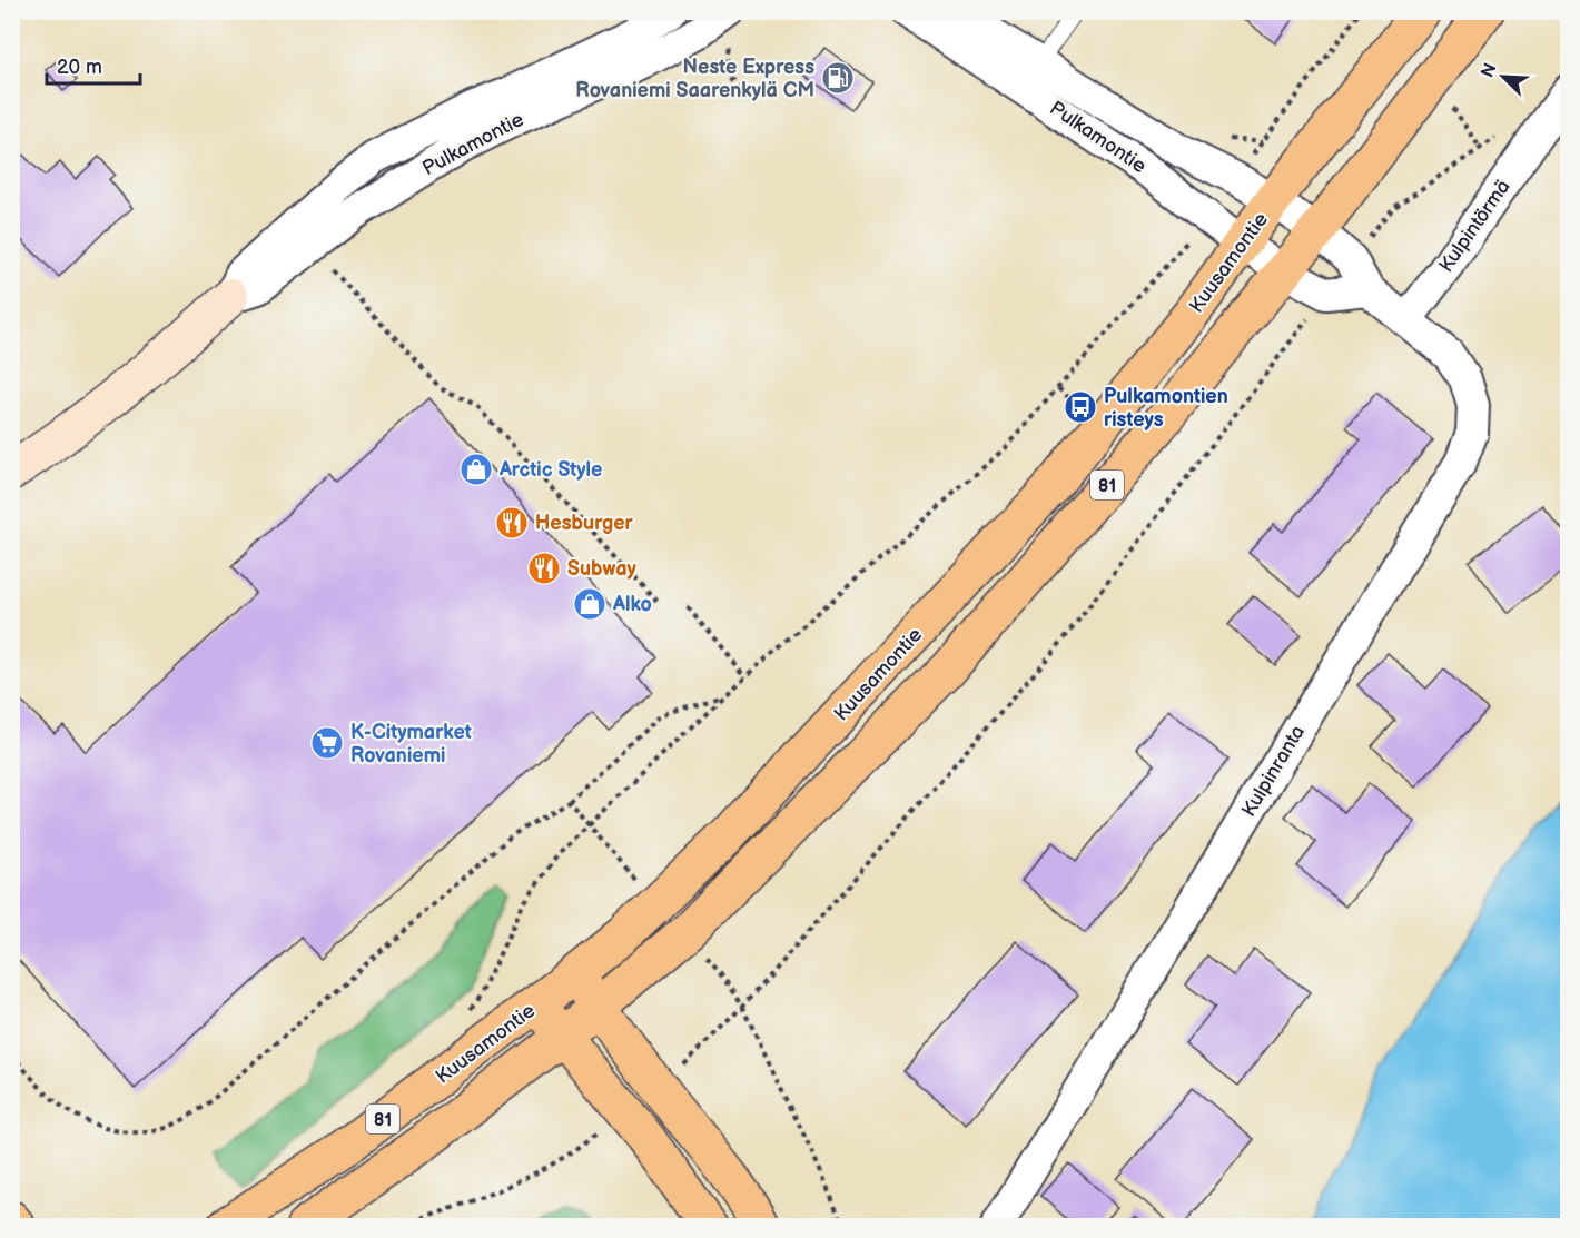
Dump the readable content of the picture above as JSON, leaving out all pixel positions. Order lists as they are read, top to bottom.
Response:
{
  "streets": {
    "main road": ["Kuusamontie", "81"],
    "street": ["Pulkamontie", "Kulpintörmä", "Kulpinranta"]
  },
  "crossings": [
    ["Pulkamontie", "Kuusamontie"],
    ["Kulpintörmä", "Kulpinranta"]
  ],
  "places": {
    "fuel station": ["Neste Express Rovaniemi Saarenkylä CM"],
    "bus stop": ["Pulkamontien risteys"],
    "shop": ["Arctic Style", "Alko"],
    "restaurant": ["Hesburger", "Subway"],
    "supermarket": ["K-Citymarket Rovaniemi"]
  },
  "scale_bar": "20 m",
  "north": "top left"
}
